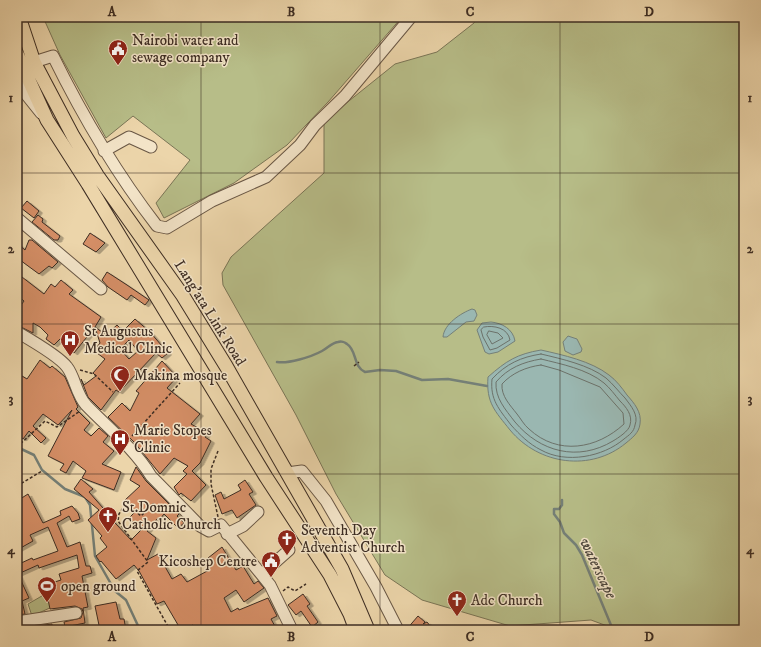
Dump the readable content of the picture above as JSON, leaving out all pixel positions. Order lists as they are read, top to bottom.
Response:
{
  "streets": {
    "main road": ["Lang'ata Link Road"]
  },
  "water": ["waterscape"],
  "places": {
    "public building": ["Nairobi water and sewage company", "Kicoshep Centre"],
    "hospital": ["St Augustus Medical Clinic", "Marie Stopes Clinic"],
    "mosque": ["Makina mosque"],
    "church": ["St.Domnic Catholic Church", "Seventh Day Adventist Church", "Adc Church"],
    "sports": ["open ground"]
  },
  "grid": {
    "columns": [
      "A",
      "B",
      "C",
      "D"
    ],
    "rows": [
      "1",
      "2",
      "3",
      "4"
    ]
  }
}
